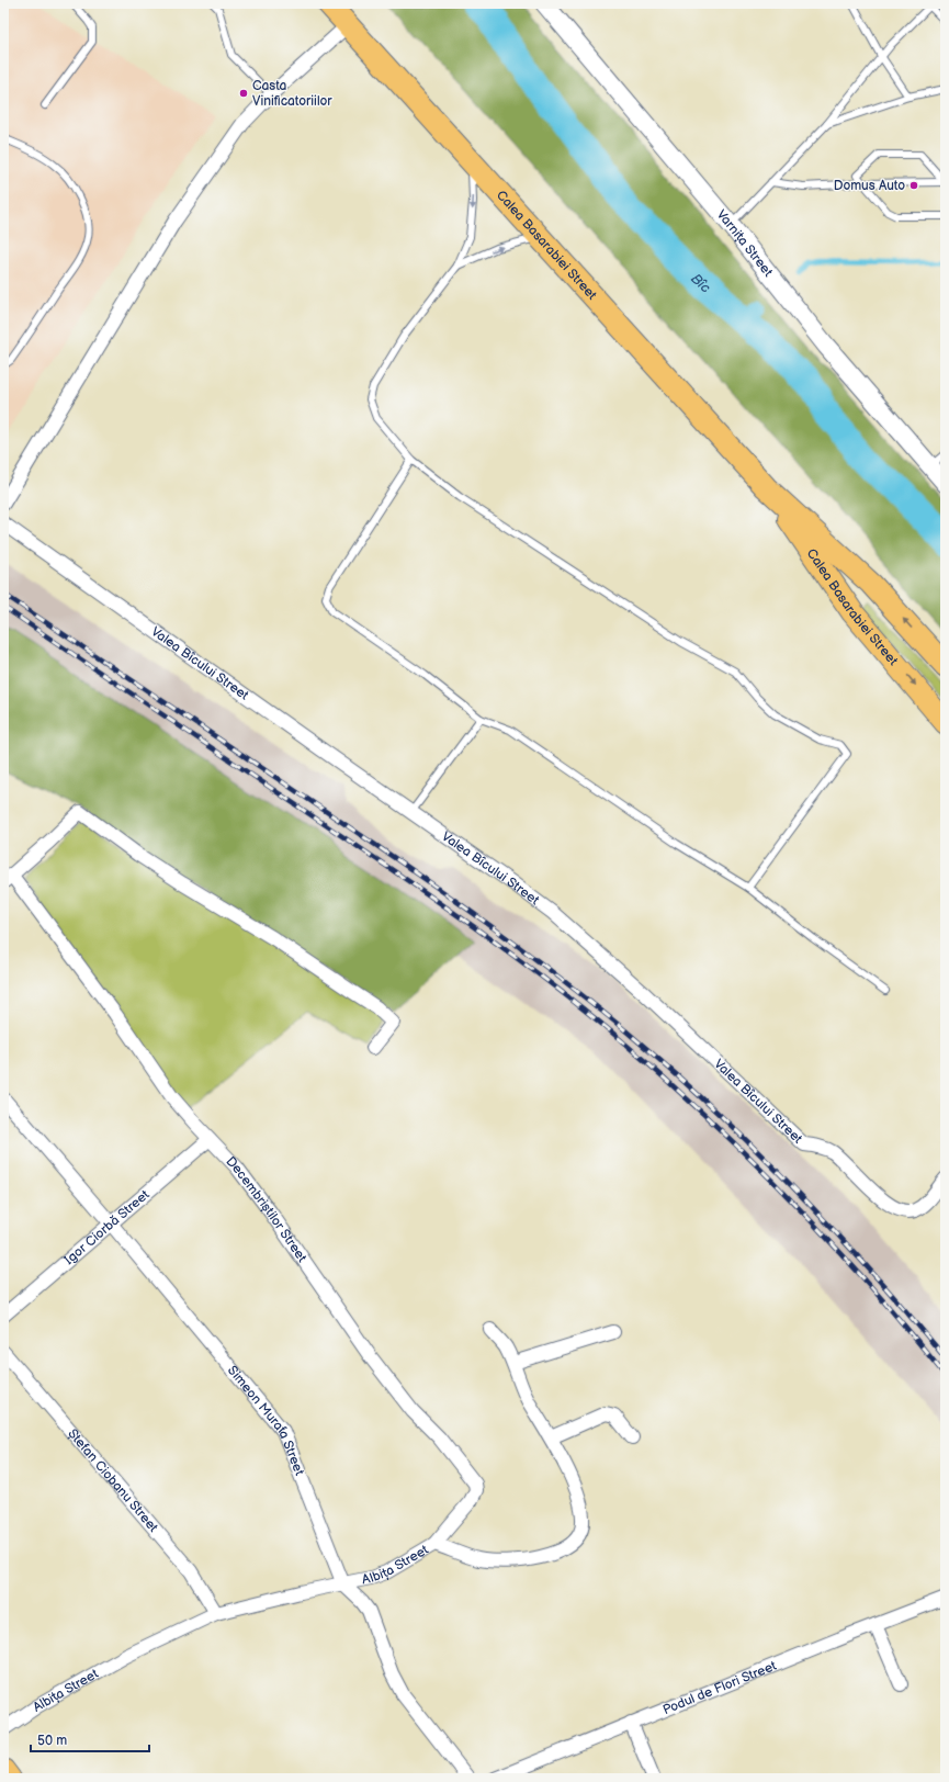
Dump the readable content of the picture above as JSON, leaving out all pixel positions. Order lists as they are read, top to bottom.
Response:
{
  "streets": {
    "main road": ["Calea Basarabiei Street"],
    "street": [
      "Varnița Street",
      "Valea Bîcului Street",
      "Decembriștilor Street",
      "Igor Ciorbă Street",
      "Simeon Murafa Street",
      "Ștefan Ciobanu Street",
      "Albița Street",
      "Podul de Flori Street"
    ]
  },
  "crossings": [
    ["Decembriștilor Street", "Igor Ciorbă Street"],
    ["Decembriștilor Street", "Albița Street"],
    ["Igor Ciorbă Street", "Simeon Murafa Street"],
    ["Simeon Murafa Street", "Albița Street"],
    ["Ștefan Ciobanu Street", "Albița Street"]
  ],
  "water": ["Bîc"],
  "places": ["Casta Vinificatoriilor", "Domus Auto"],
  "scale_bar": "50 m"
}
